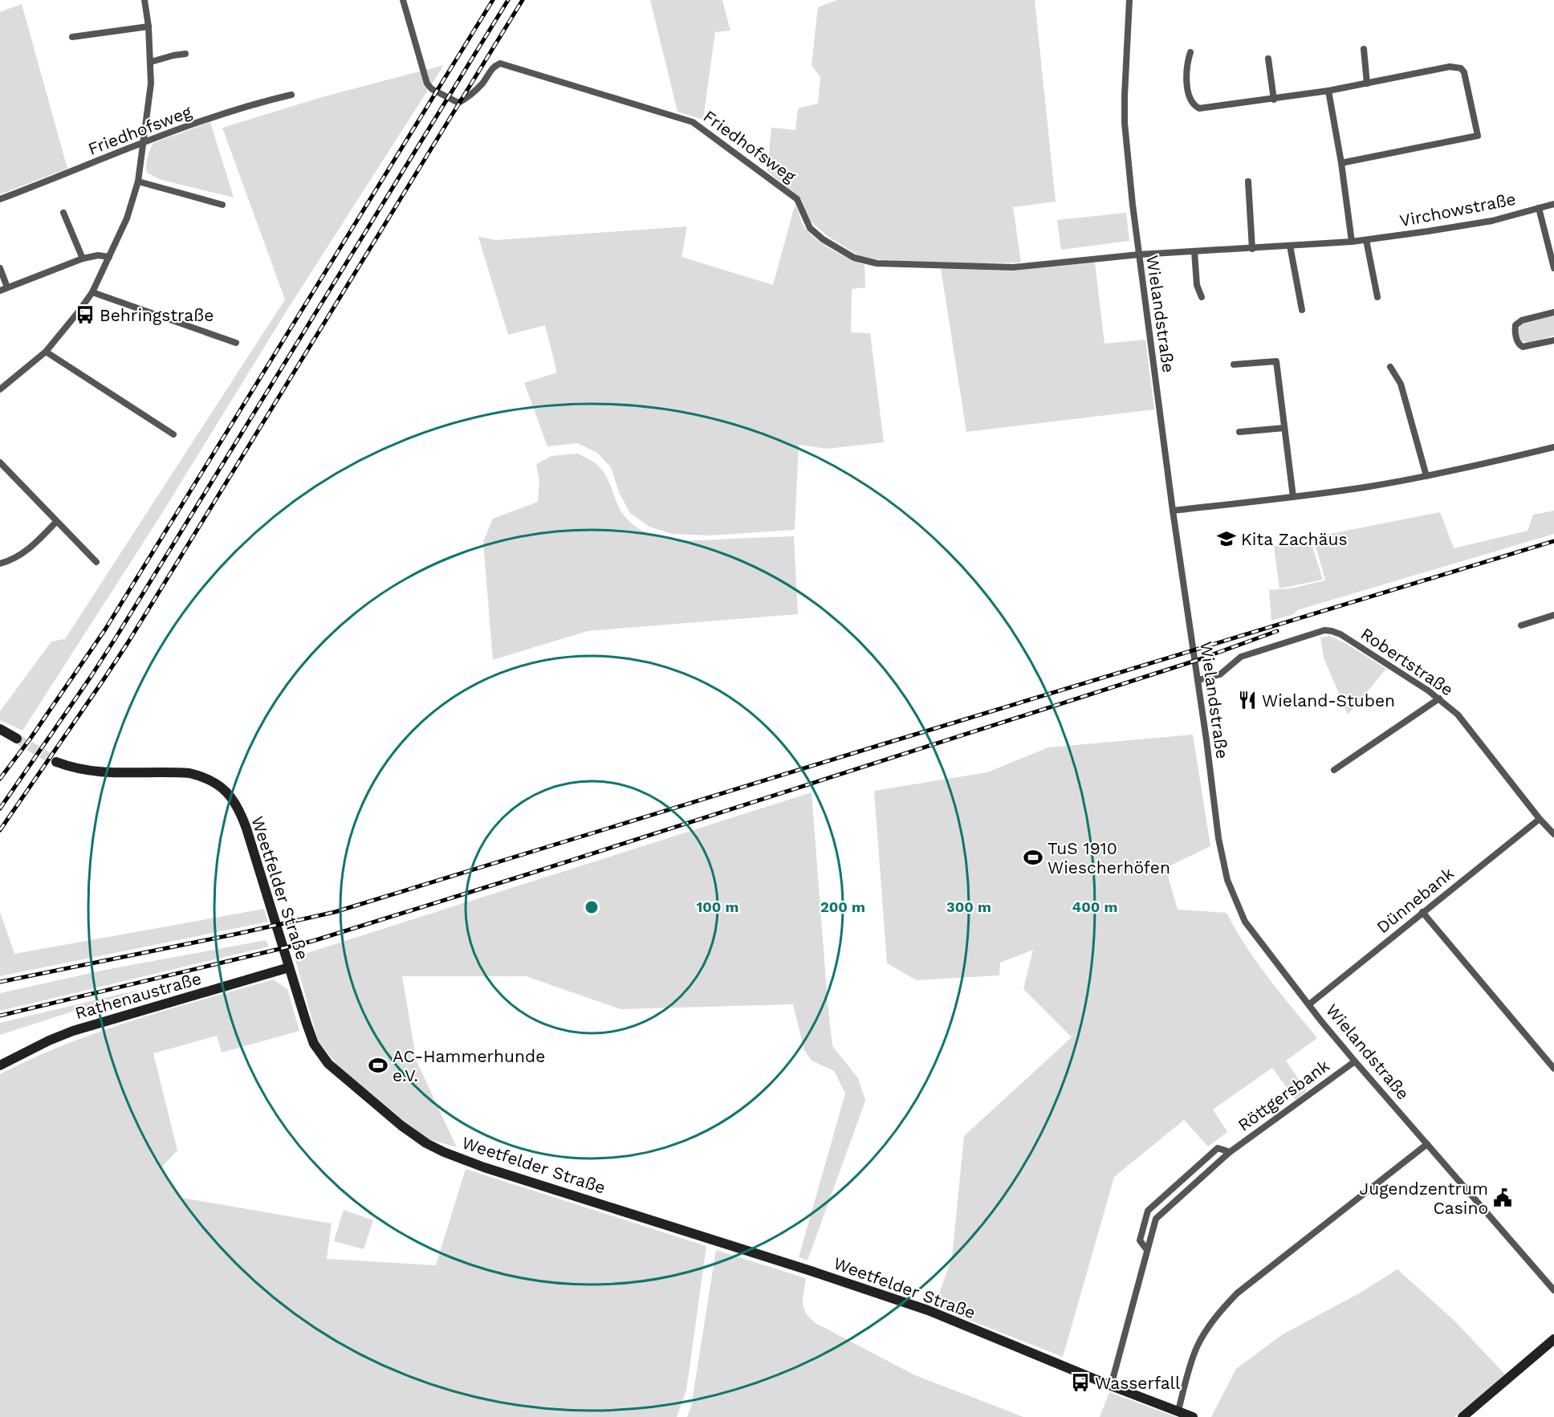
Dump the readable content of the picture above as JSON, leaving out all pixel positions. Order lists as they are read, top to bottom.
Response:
{
  "streets": {
    "street": [
      "Friedhofsweg",
      "Virchowstraße",
      "Wielandstraße",
      "Robertstraße",
      "Weetfelder Straße",
      "Dünnebank",
      "Rathenaustraße",
      "Röttgersbank"
    ]
  },
  "crossings": [
    ["Friedhofsweg", "Virchowstraße"],
    ["Friedhofsweg", "Wielandstraße"],
    ["Virchowstraße", "Wielandstraße"],
    ["Wielandstraße", "Robertstraße"],
    ["Wielandstraße", "Dünnebank"],
    ["Wielandstraße", "Röttgersbank"],
    ["Robertstraße", "Dünnebank"],
    ["Weetfelder Straße", "Rathenaustraße"],
    ["Weetfelder Straße", "Röttgersbank"]
  ],
  "places": {
    "bus stop": ["Behringstraße", "Wasserfall"],
    "school or university": ["Kita Zachäus"],
    "restaurant": ["Wieland-Stuben"],
    "sports": ["TuS 1910 Wiescherhöfen", "AC-Hammerhunde e.V."],
    "public building": ["Jugendzentrum Casino"]
  },
  "rings": [
    "100 m",
    "200 m",
    "300 m",
    "400 m"
  ]
}
